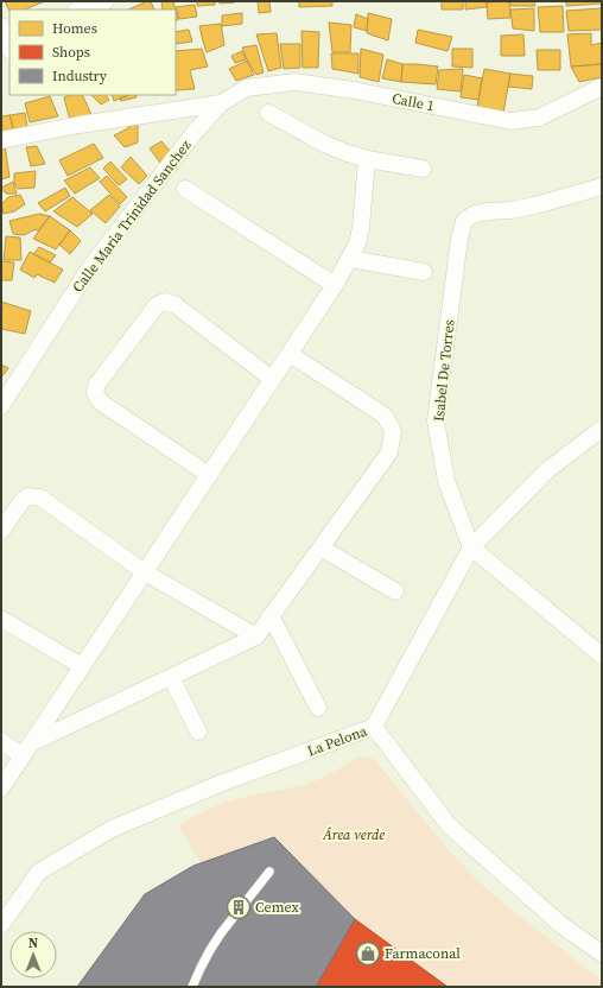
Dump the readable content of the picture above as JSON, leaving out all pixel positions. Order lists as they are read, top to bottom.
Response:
{
  "streets": {
    "street": [
      "Calle 1",
      "Calle Maria Trinidad Sanchez",
      "Isabel De Torres",
      "La Pelona"
    ]
  },
  "crossings": [
    ["Calle 1", "Calle Maria Trinidad Sanchez"],
    ["Isabel De Torres", "La Pelona"]
  ],
  "parks": ["Área verde"],
  "places": {
    "building": ["Cemex"],
    "shop": ["Farmaconal"]
  },
  "legend": ["Homes", "Shops", "Industry"],
  "north": "top"
}
